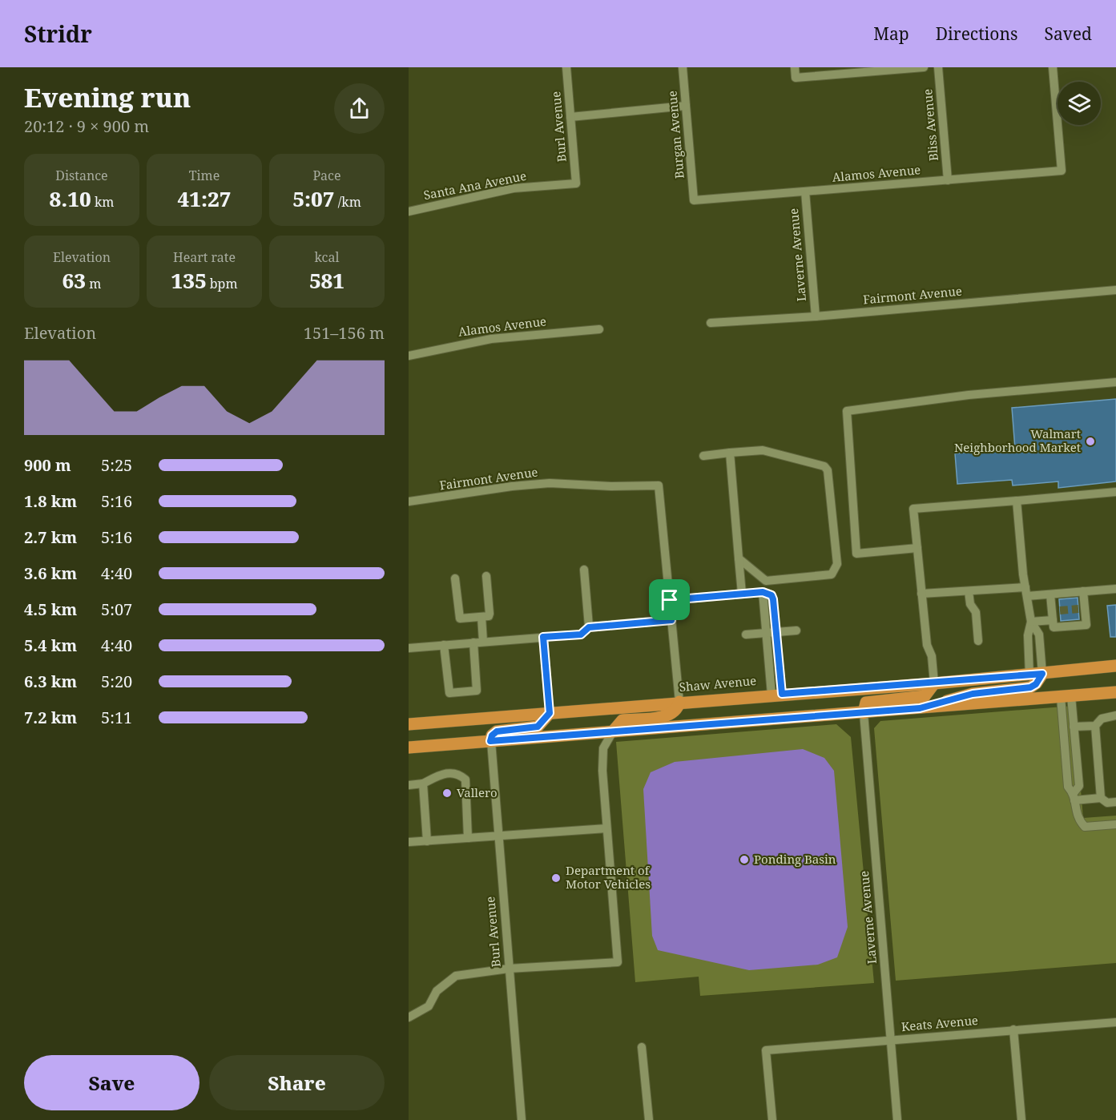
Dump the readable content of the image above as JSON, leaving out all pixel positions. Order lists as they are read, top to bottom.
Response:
{
  "streets": {
    "main road": ["Shaw Avenue"],
    "street": [
      "Bliss Avenue",
      "Burl Avenue",
      "Burgan Avenue",
      "Alamos Avenue",
      "Santa Ana Avenue",
      "Laverne Avenue",
      "Fairmont Avenue",
      "Keats Avenue"
    ]
  },
  "crossings": [
    ["Bliss Avenue", "Alamos Avenue"],
    ["Burl Avenue", "Santa Ana Avenue"],
    ["Burgan Avenue", "Alamos Avenue"],
    ["Alamos Avenue", "Laverne Avenue"],
    ["Laverne Avenue", "Fairmont Avenue"],
    ["Laverne Avenue", "Keats Avenue"]
  ],
  "places": [
    "Walmart Neighborhood Market",
    "Vallero",
    "Ponding Basin",
    "Department of Motor Vehicles"
  ],
  "page": {
    "header": "Stridr",
    "nav": ["Map", "Directions", "Saved"],
    "heading": ["Evening run", "20:12 · 9 × 900 m"],
    "stats": [
      ["Distance", "8.10 km"],
      ["Time", "41:27"],
      ["Pace", "5:07 /km"],
      ["Elevation", "63 m"],
      ["Heart rate", "135 bpm"],
      ["kcal", "581"]
    ],
    "chart": ["Elevation", "151–156 m"],
    "list": [
      {
        "name": "900 m",
        "note": "5:25"
      },
      {
        "name": "1.8 km",
        "note": "5:16"
      },
      {
        "name": "2.7 km",
        "note": "5:16"
      },
      {
        "name": "3.6 km",
        "note": "4:40"
      },
      {
        "name": "4.5 km",
        "note": "5:07"
      },
      {
        "name": "5.4 km",
        "note": "4:40"
      },
      {
        "name": "6.3 km",
        "note": "5:20"
      },
      {
        "name": "7.2 km",
        "note": "5:11"
      }
    ],
    "buttons": ["Save", "Share"]
  }
}
